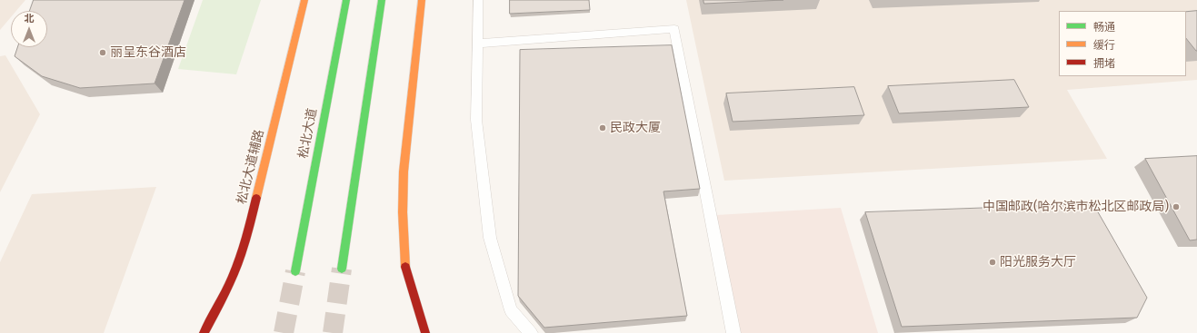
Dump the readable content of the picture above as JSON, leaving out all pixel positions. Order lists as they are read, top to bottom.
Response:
{
  "streets": {
    "highway": ["松北大道", "松北大道辅路"]
  },
  "places": [
    "丽呈东谷酒店",
    "民政大厦",
    "中国邮政(哈尔滨市松北区邮政局)",
    "阳光服务大厅"
  ],
  "legend": ["畅通", "缓行", "拥堵"],
  "north": "top"
}
